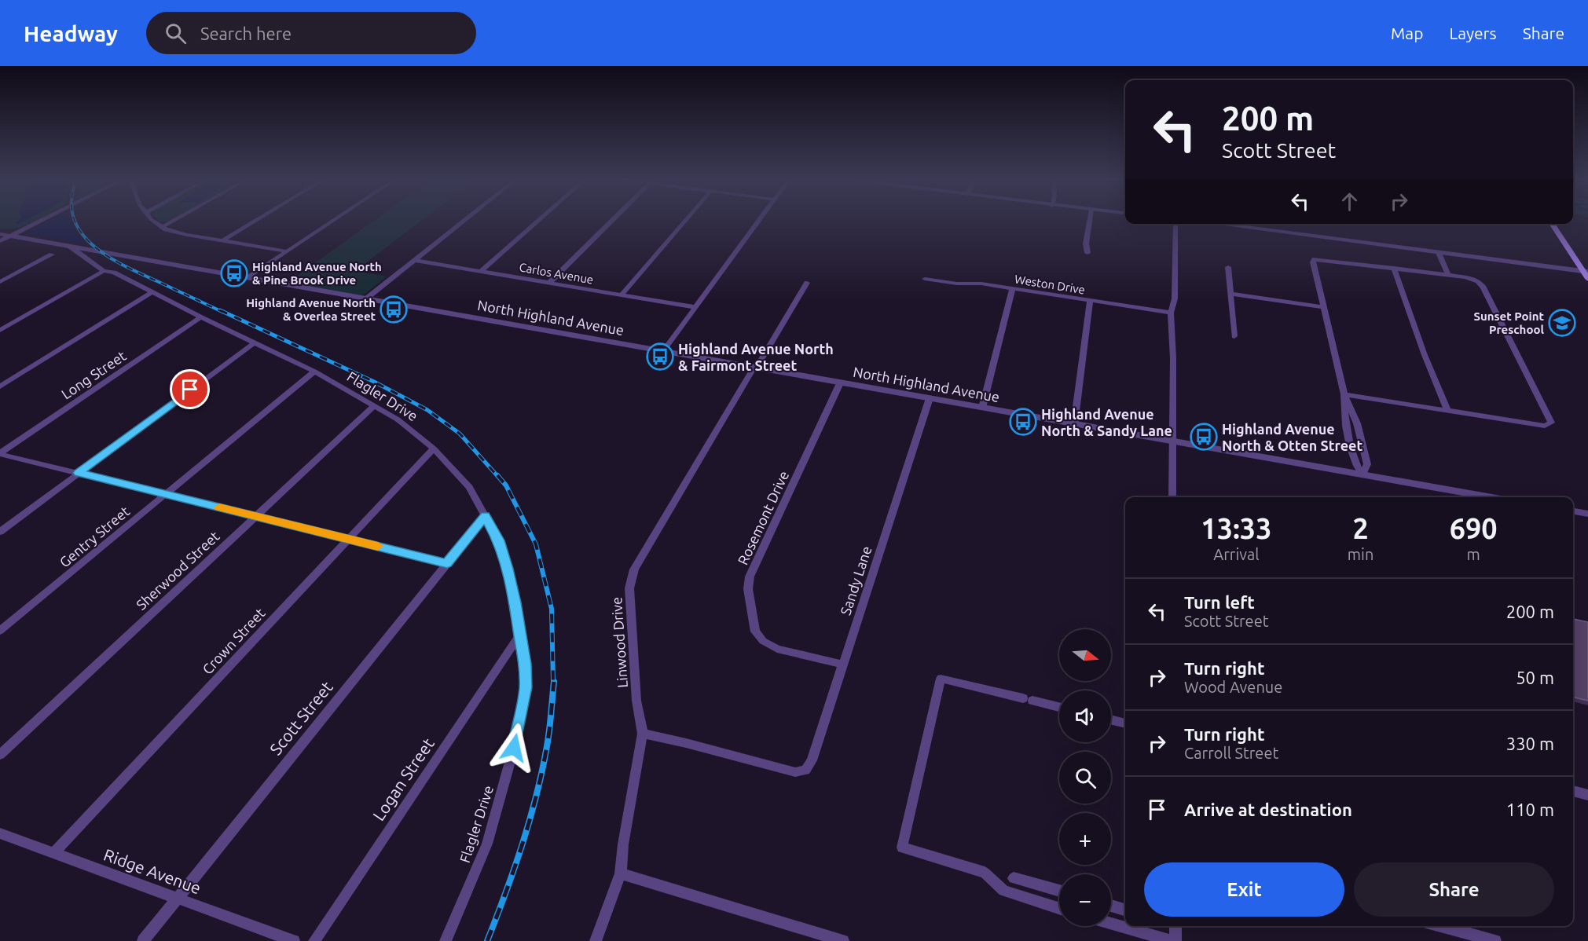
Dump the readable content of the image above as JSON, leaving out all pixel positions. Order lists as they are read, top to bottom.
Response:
{
  "streets": {
    "street": [
      "Carlos Avenue",
      "Weston Drive",
      "North Highland Avenue",
      "Long Street",
      "Flagler Drive",
      "Rosemont Drive",
      "Gentry Street",
      "Sherwood Street",
      "Sandy Lane",
      "Crown Street",
      "Linwood Drive",
      "Scott Street",
      "Logan Street",
      "Ridge Avenue"
    ]
  },
  "crossings": [
    ["North Highland Avenue", "Flagler Drive"],
    ["North Highland Avenue", "Rosemont Drive"],
    ["North Highland Avenue", "Sandy Lane"],
    ["North Highland Avenue", "Linwood Drive"],
    ["Long Street", "Flagler Drive"],
    ["Flagler Drive", "Gentry Street"],
    ["Flagler Drive", "Sherwood Street"],
    ["Flagler Drive", "Crown Street"],
    ["Flagler Drive", "Scott Street"],
    ["Flagler Drive", "Logan Street"],
    ["Rosemont Drive", "Sandy Lane"],
    ["Sandy Lane", "Linwood Drive"],
    ["Crown Street", "Ridge Avenue"],
    ["Scott Street", "Ridge Avenue"]
  ],
  "places": {
    "bus stop": [
      "Highland Avenue North & Pine Brook Drive",
      "Highland Avenue North & Overlea Street",
      "Highland Avenue North & Fairmont Street",
      "Highland Avenue North & Sandy Lane",
      "Highland Avenue North & Otten Street"
    ],
    "school or university": ["Sunset Point Preschool"]
  },
  "north": "right",
  "page": {
    "header": "Headway",
    "search": "Search here",
    "nav": ["Map", "Layers", "Share"],
    "turn": ["200 m", "Scott Street"],
    "eta": [
      "13:33",
      "Arrival",
      "2",
      "min",
      "690",
      "m"
    ],
    "list": [
      {
        "name": "Turn left",
        "note": "Scott Street",
        "value": "200 m"
      },
      {
        "name": "Turn right",
        "note": "Wood Avenue",
        "value": "50 m"
      },
      {
        "name": "Turn right",
        "note": "Carroll Street",
        "value": "330 m"
      },
      {
        "name": "Arrive at destination",
        "value": "110 m"
      }
    ],
    "map_buttons": ["+", "−"],
    "buttons": ["Exit", "Share"]
  }
}
